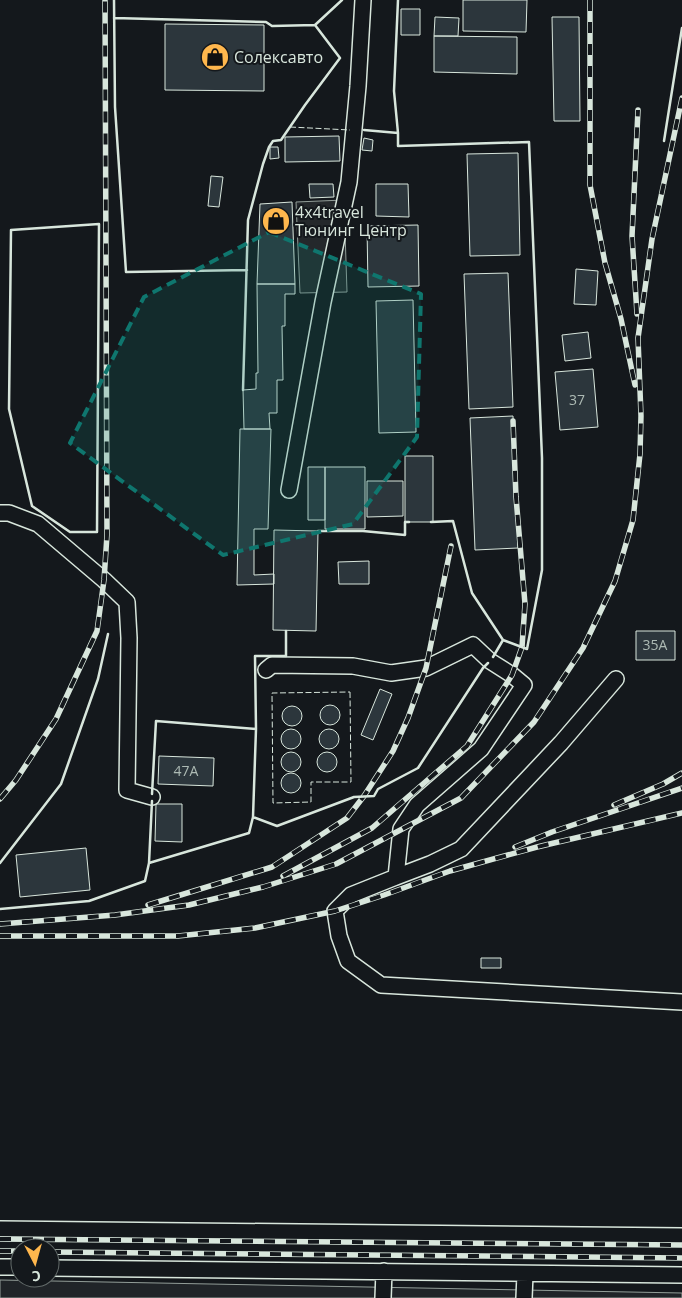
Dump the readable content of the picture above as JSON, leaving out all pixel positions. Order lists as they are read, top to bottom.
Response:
{
  "places": {
    "shop": ["Солексавто", "4x4travel Тюнинг Центр"]
  },
  "house_numbers": ["37", "35А", "47А"],
  "north": "bottom"
}
